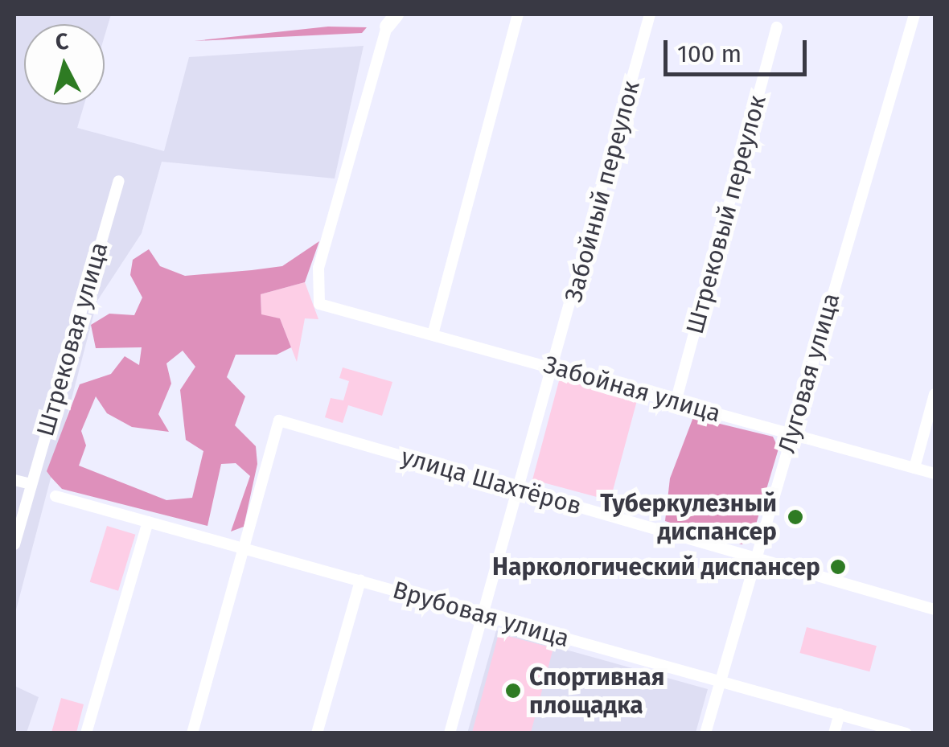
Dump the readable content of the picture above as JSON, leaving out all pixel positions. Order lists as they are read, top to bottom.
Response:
{
  "streets": {
    "street": [
      "Забойный переулок",
      "Штрековый переулок",
      "Штрековая улица",
      "Луговая улица",
      "Забойная улица",
      "улица Шахтёров",
      "Врубовая улица"
    ]
  },
  "crossings": [
    ["Забойный переулок", "Забойная улица"],
    ["Забойный переулок", "улица Шахтёров"],
    ["Забойный переулок", "Врубовая улица"],
    ["Штрековый переулок", "Забойная улица"],
    ["Луговая улица", "Забойная улица"],
    ["Луговая улица", "улица Шахтёров"],
    ["Луговая улица", "Врубовая улица"],
    ["улица Шахтёров", "Врубовая улица"]
  ],
  "places": ["Туберкулезный диспансер", "Наркологический диспансер", "Спортивная площадка"],
  "scale_bar": "100 m",
  "north": "top"
}
